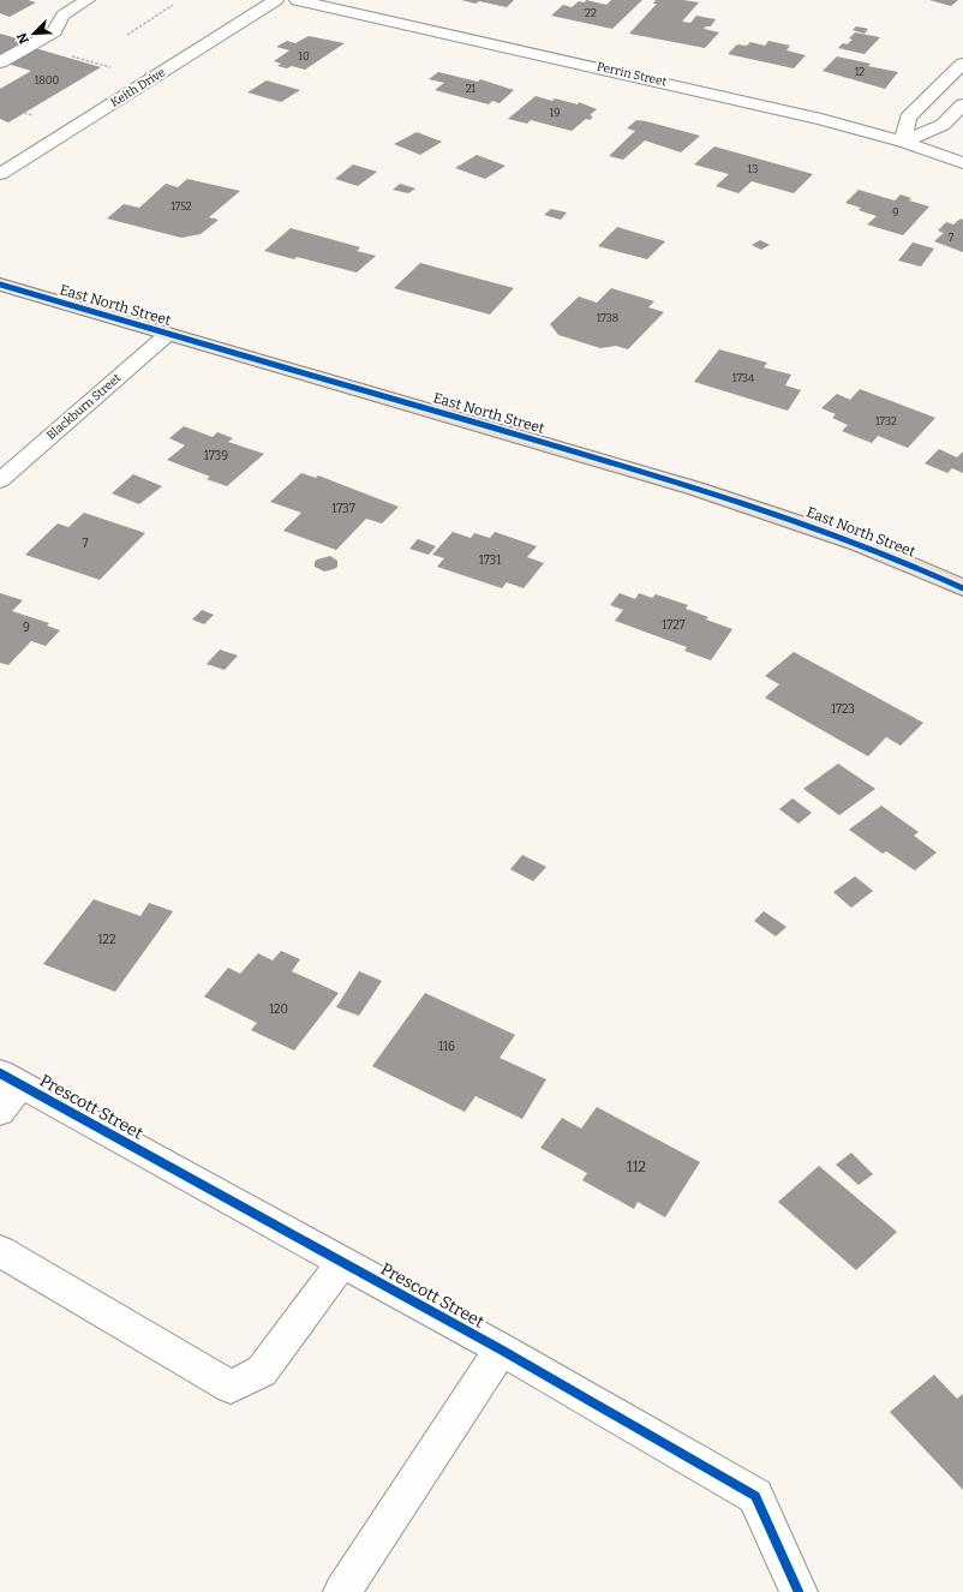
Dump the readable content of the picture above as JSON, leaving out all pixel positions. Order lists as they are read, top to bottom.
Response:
{
  "streets": {
    "main road": ["East North Street"],
    "street": [
      "Perrin Street",
      "Keith Drive",
      "Blackburn Street",
      "Prescott Street"
    ]
  },
  "crossings": [
    ["East North Street", "Blackburn Street"]
  ],
  "house_numbers": [
    "22",
    "10",
    "12",
    "1800",
    "21",
    "19",
    "13",
    "1752",
    "9",
    "7",
    "1738",
    "1734",
    "1732",
    "1739",
    "1737",
    "7",
    "1731",
    "1727",
    "9",
    "1723",
    "122",
    "120",
    "116",
    "112"
  ],
  "north": "bottom left"
}
